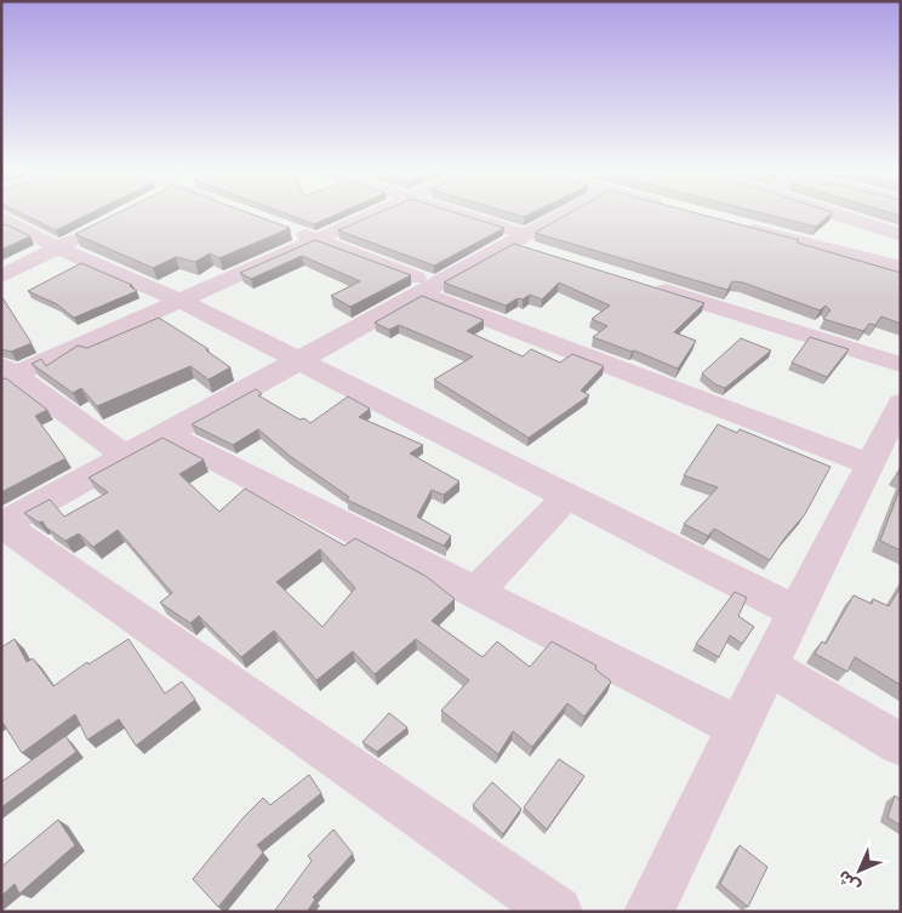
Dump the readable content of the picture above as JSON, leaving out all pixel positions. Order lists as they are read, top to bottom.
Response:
{
  "north": "bottom left"
}
